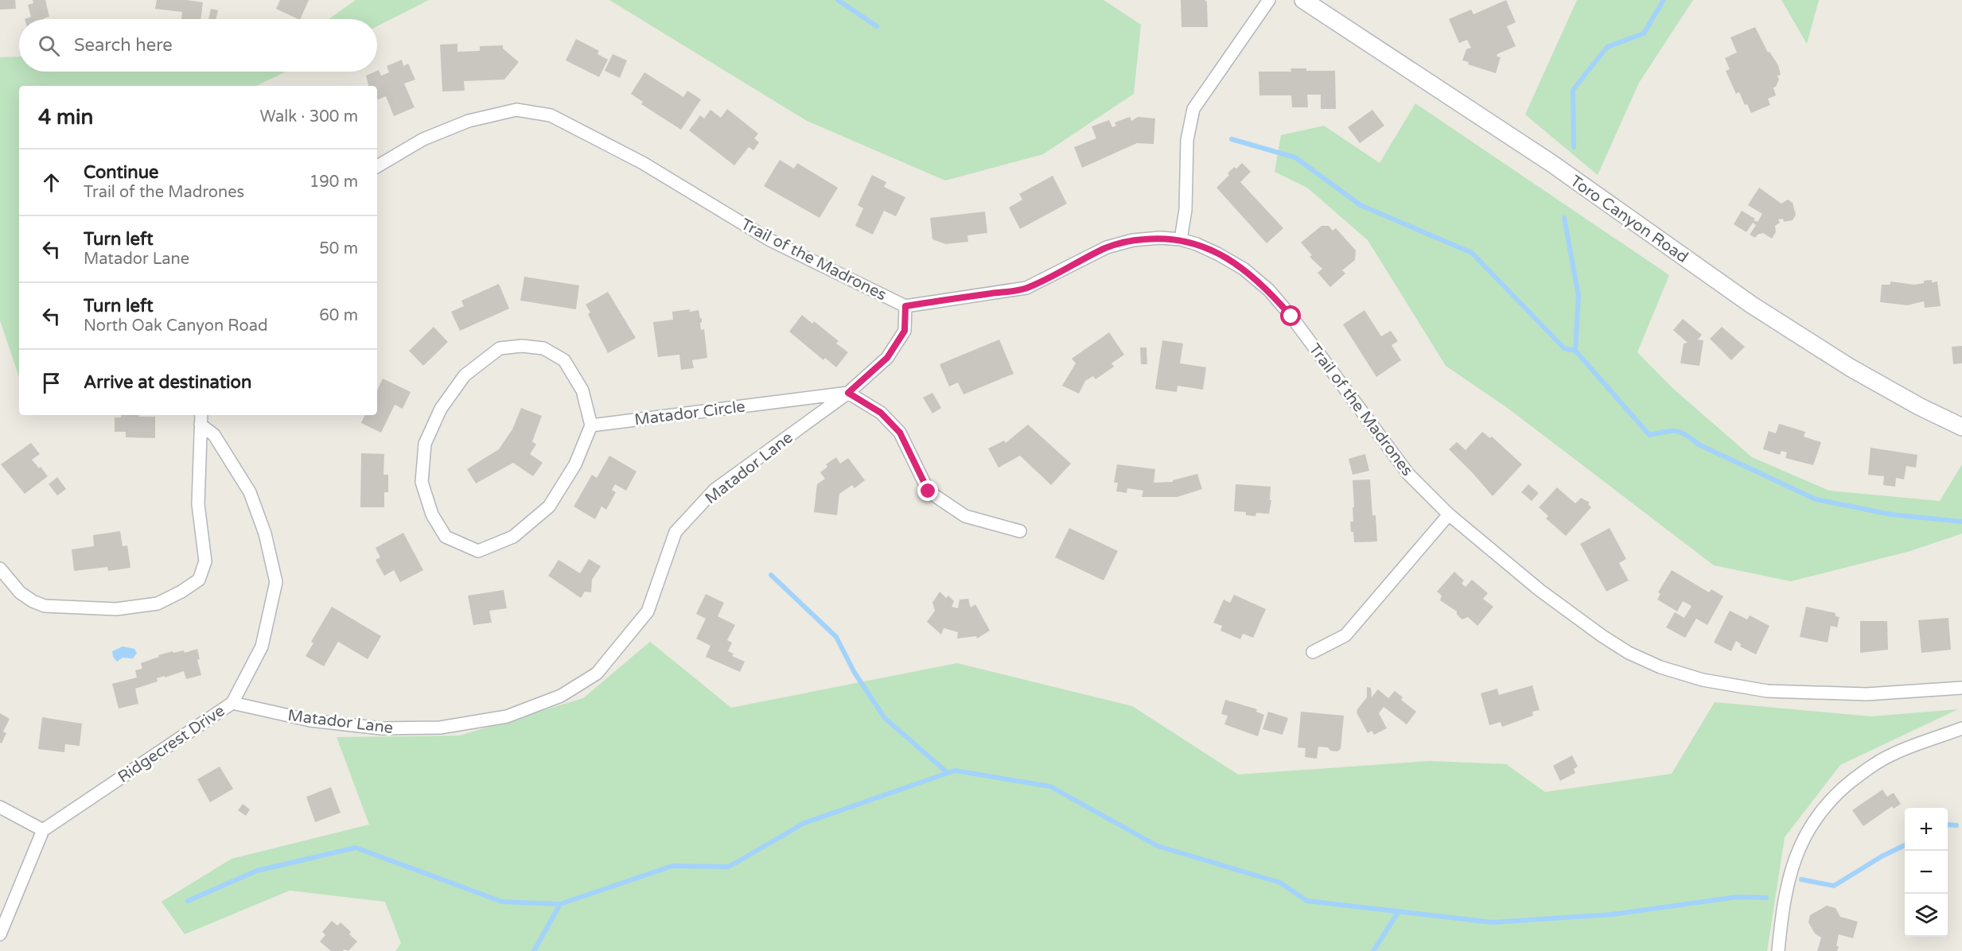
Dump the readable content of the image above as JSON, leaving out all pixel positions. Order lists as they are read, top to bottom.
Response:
{
  "streets": {
    "street": [
      "Toro Canyon Road",
      "Trail of the Madrones",
      "Matador Circle",
      "Matador Lane",
      "Ridgecrest Drive"
    ]
  },
  "crossings": [
    ["Trail of the Madrones", "Matador Lane"],
    ["Matador Circle", "Matador Lane"],
    ["Matador Lane", "Ridgecrest Drive"]
  ],
  "page": {
    "search": "Search here",
    "heading": ["4 min", "Walk · 300 m"],
    "list": [
      ["Continue", "Trail of the Madrones", "190 m"],
      ["Turn left", "Matador Lane", "50 m"],
      ["Turn left", "North Oak Canyon Road", "60 m"],
      "Arrive at destination"
    ],
    "map_buttons": ["+", "−"]
  }
}
